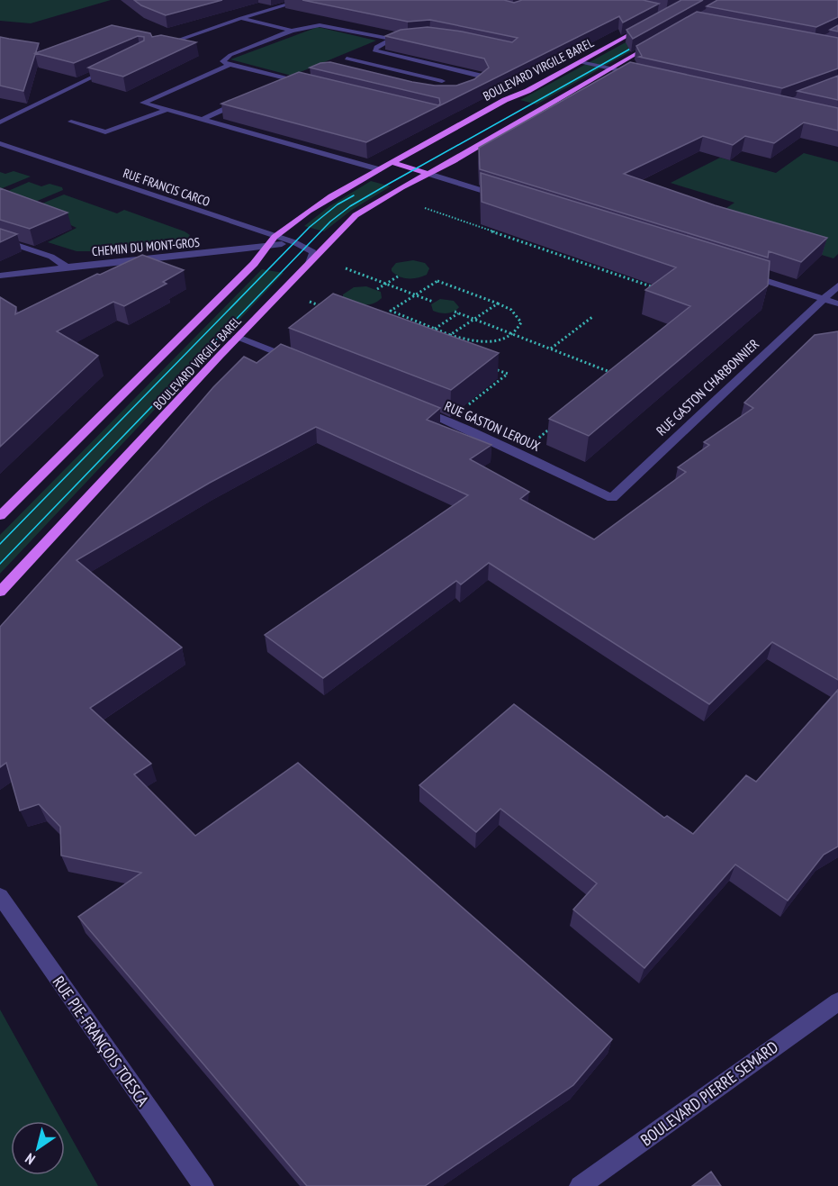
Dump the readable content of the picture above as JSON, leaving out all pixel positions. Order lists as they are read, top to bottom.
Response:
{
  "streets": {
    "main road": ["BOULEVARD VIRGILE BAREL"],
    "street": [
      "RUE FRANCIS CARCO",
      "CHEMIN DU MONT-GROS",
      "RUE GASTON CHARBONNIER",
      "RUE GASTON LEROUX",
      "RUE PIE-FRANÇOIS TOESCA",
      "BOULEVARD PIERRE SEMARD"
    ]
  },
  "crossings": [
    ["BOULEVARD VIRGILE BAREL", "RUE FRANCIS CARCO"],
    ["BOULEVARD VIRGILE BAREL", "CHEMIN DU MONT-GROS"],
    ["RUE FRANCIS CARCO", "CHEMIN DU MONT-GROS"],
    ["RUE GASTON CHARBONNIER", "RUE GASTON LEROUX"]
  ],
  "north": "bottom left"
}
